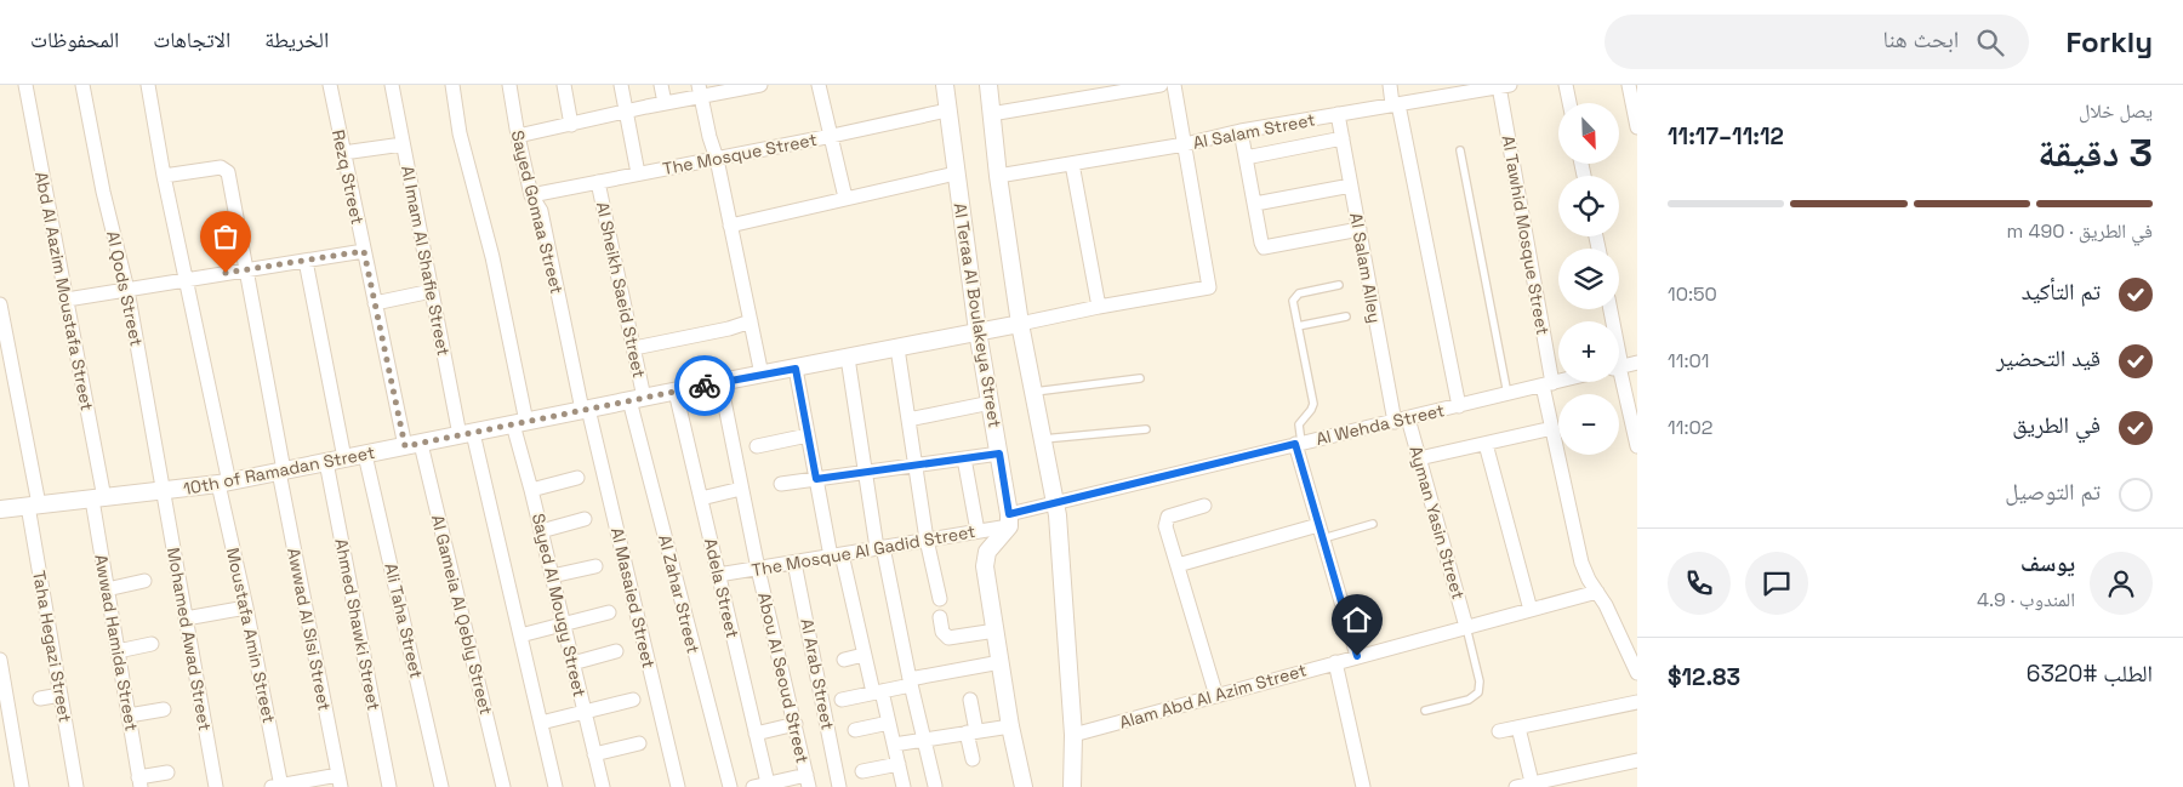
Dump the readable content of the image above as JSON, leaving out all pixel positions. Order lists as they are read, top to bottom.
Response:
{
  "streets": {
    "street": [
      "Al Salam Street",
      "The Mosque Street",
      "Rezq Street",
      "Sayed Gomaa Street",
      "Al Tawhid Mosque Street",
      "Al Imam Al Shafie Street",
      "Al Salam Alley",
      "Al Qods Street",
      "Al Sheikh Saeid Street",
      "Abd Al Aazim Moustafa Street",
      "Al Teraa Al Boulakeya Street",
      "Al Wehda Street",
      "10th of Ramadan Street",
      "Ayman Yasin Street",
      "The Mosque Al Gadid Street",
      "Adela Street",
      "Al Zahar Street",
      "Al Masaied Street",
      "Sayed Al Mougy Street",
      "Al Gameia Al Qebly Street",
      "Ali Taha Street",
      "Ahmed Shawki Street",
      "Awwad Al Sisi Street",
      "Moustafa Amin Street",
      "Mohamed Awad Street",
      "Awwad Hamida Street",
      "Taha Hegazi Street",
      "Al Arab Street",
      "Abou Al Seoud Street",
      "Alam Abd Al Azim Street"
    ]
  },
  "crossings": [
    ["Al Salam Street", "Al Tawhid Mosque Street"],
    ["Al Salam Street", "Al Salam Alley"],
    ["The Mosque Street", "Sayed Gomaa Street"],
    ["The Mosque Street", "Al Sheikh Saeid Street"],
    ["The Mosque Street", "Al Teraa Al Boulakeya Street"],
    ["Rezq Street", "10th of Ramadan Street"],
    ["Rezq Street", "Al Gameia Al Qebly Street"],
    ["Sayed Gomaa Street", "10th of Ramadan Street"],
    ["Sayed Gomaa Street", "Al Masaied Street"],
    ["Al Tawhid Mosque Street", "Al Wehda Street"],
    ["Al Tawhid Mosque Street", "Alam Abd Al Azim Street"],
    ["Al Imam Al Shafie Street", "10th of Ramadan Street"],
    ["Al Salam Alley", "Al Wehda Street"],
    ["Al Salam Alley", "Ayman Yasin Street"],
    ["Al Qods Street", "10th of Ramadan Street"],
    ["Al Qods Street", "Mohamed Awad Street"],
    ["Al Sheikh Saeid Street", "10th of Ramadan Street"],
    ["Al Sheikh Saeid Street", "Al Zahar Street"],
    ["Abd Al Aazim Moustafa Street", "10th of Ramadan Street"],
    ["Abd Al Aazim Moustafa Street", "Awwad Hamida Street"],
    ["Al Teraa Al Boulakeya Street", "Al Wehda Street"],
    ["Al Teraa Al Boulakeya Street", "10th of Ramadan Street"],
    ["Al Teraa Al Boulakeya Street", "The Mosque Al Gadid Street"],
    ["Al Wehda Street", "Ayman Yasin Street"],
    ["Al Wehda Street", "The Mosque Al Gadid Street"],
    ["10th of Ramadan Street", "Adela Street"],
    ["10th of Ramadan Street", "Al Zahar Street"],
    ["10th of Ramadan Street", "Al Masaied Street"],
    ["10th of Ramadan Street", "Sayed Al Mougy Street"],
    ["10th of Ramadan Street", "Al Gameia Al Qebly Street"],
    ["10th of Ramadan Street", "Ali Taha Street"],
    ["10th of Ramadan Street", "Ahmed Shawki Street"],
    ["10th of Ramadan Street", "Awwad Al Sisi Street"],
    ["10th of Ramadan Street", "Moustafa Amin Street"],
    ["10th of Ramadan Street", "Mohamed Awad Street"],
    ["10th of Ramadan Street", "Awwad Hamida Street"],
    ["10th of Ramadan Street", "Taha Hegazi Street"],
    ["10th of Ramadan Street", "Abou Al Seoud Street"],
    ["Ayman Yasin Street", "Alam Abd Al Azim Street"],
    ["The Mosque Al Gadid Street", "Adela Street"],
    ["The Mosque Al Gadid Street", "Al Arab Street"],
    ["The Mosque Al Gadid Street", "Abou Al Seoud Street"],
    ["Awwad Al Sisi Street", "Moustafa Amin Street"]
  ],
  "north": "bottom right",
  "page": {
    "header": "Forkly",
    "search": "ابحث هنا",
    "nav": ["الخريطة", "الاتجاهات", "المحفوظات"],
    "heading": ["3 دقيقة", "يصل خلال", "11:12–11:17"],
    "panel": [
      "يوسف",
      "المندوب · 4.9",
      "الطلب #6320",
      "$12.83"
    ],
    "map_buttons": ["+", "−"],
    "bar": "في الطريق · 490 m",
    "list": [
      ["تم التأكيد", "10:50"],
      ["قيد التحضير", "11:01"],
      ["في الطريق", "11:02"],
      "تم التوصيل"
    ]
  }
}
